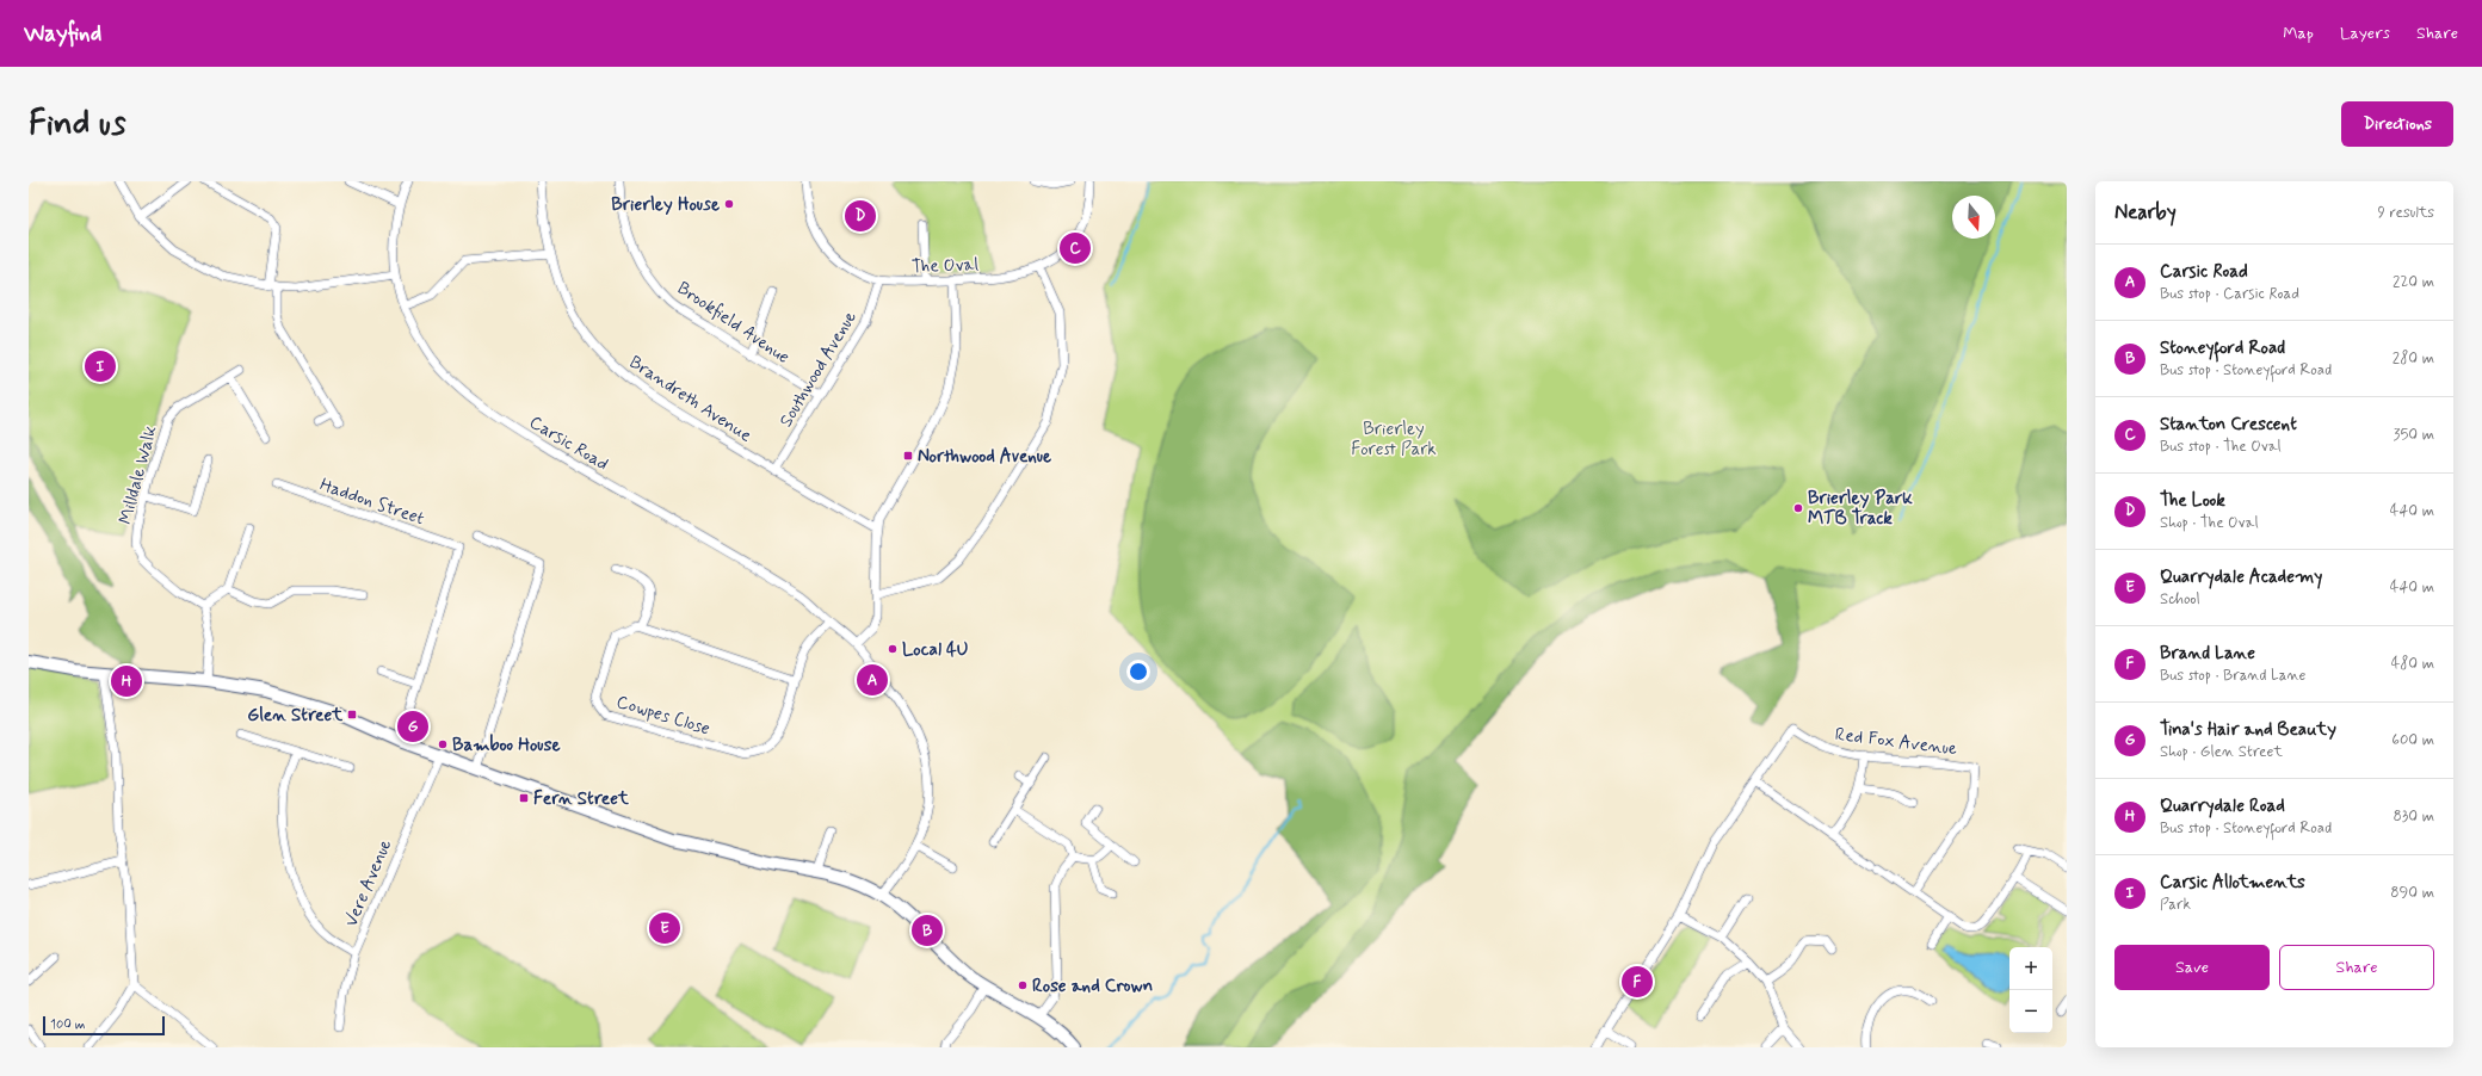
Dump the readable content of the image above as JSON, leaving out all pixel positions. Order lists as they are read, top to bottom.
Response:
{
  "streets": {
    "street": [
      "The Oval",
      "Brookfield Avenue",
      "Southwood Avenue",
      "Brandreth Avenue",
      "Carsic Road",
      "Milldale Walk",
      "Haddon Street",
      "Cowpes Close",
      "Red Fox Avenue",
      "Vere Avenue"
    ]
  },
  "crossings": [
    ["The Oval", "Southwood Avenue"],
    ["Brookfield Avenue", "Southwood Avenue"],
    ["Southwood Avenue", "Brandreth Avenue"],
    ["Carsic Road", "Cowpes Close"]
  ],
  "parks": ["Brierley Forest Park"],
  "places": {
    "other": [
      "Brierley House",
      "Brierley Park MTB Track",
      "Local 4U",
      "Bamboo House",
      "Rose and Crown"
    ],
    "transit": ["Northwood Avenue", "Glen Street", "Fern Street"]
  },
  "scale_bar": "100 m",
  "north": "bottom",
  "page": {
    "header": "Wayfind",
    "nav": ["Map", "Layers", "Share"],
    "buttons": [
      "Directions",
      ["Save", "Share"]
    ],
    "title": "Find us",
    "heading": ["Nearby", "9 results"],
    "pins": [
      "D",
      "C",
      "I",
      "A",
      "H",
      "G",
      "E",
      "B",
      "F"
    ],
    "list": [
      {
        "mark": "A",
        "name": "Carsic Road",
        "note": "Bus stop · Carsic Road",
        "value": "220 m"
      },
      {
        "mark": "B",
        "name": "Stoneyford Road",
        "note": "Bus stop · Stoneyford Road",
        "value": "280 m"
      },
      {
        "mark": "C",
        "name": "Stanton Crescent",
        "note": "Bus stop · The Oval",
        "value": "350 m"
      },
      {
        "mark": "D",
        "name": "The Look",
        "note": "Shop · The Oval",
        "value": "440 m"
      },
      {
        "mark": "E",
        "name": "Quarrydale Academy",
        "note": "School",
        "value": "440 m"
      },
      {
        "mark": "F",
        "name": "Brand Lane",
        "note": "Bus stop · Brand Lane",
        "value": "480 m"
      },
      {
        "mark": "G",
        "name": "Tina's Hair and Beauty",
        "note": "Shop · Glen Street",
        "value": "600 m"
      },
      {
        "mark": "H",
        "name": "Quarrydale Road",
        "note": "Bus stop · Stoneyford Road",
        "value": "830 m"
      },
      {
        "mark": "I",
        "name": "Carsic Allotments",
        "note": "Park",
        "value": "890 m"
      }
    ],
    "map_buttons": ["+", "−"],
    "scale": "100 m"
  }
}
